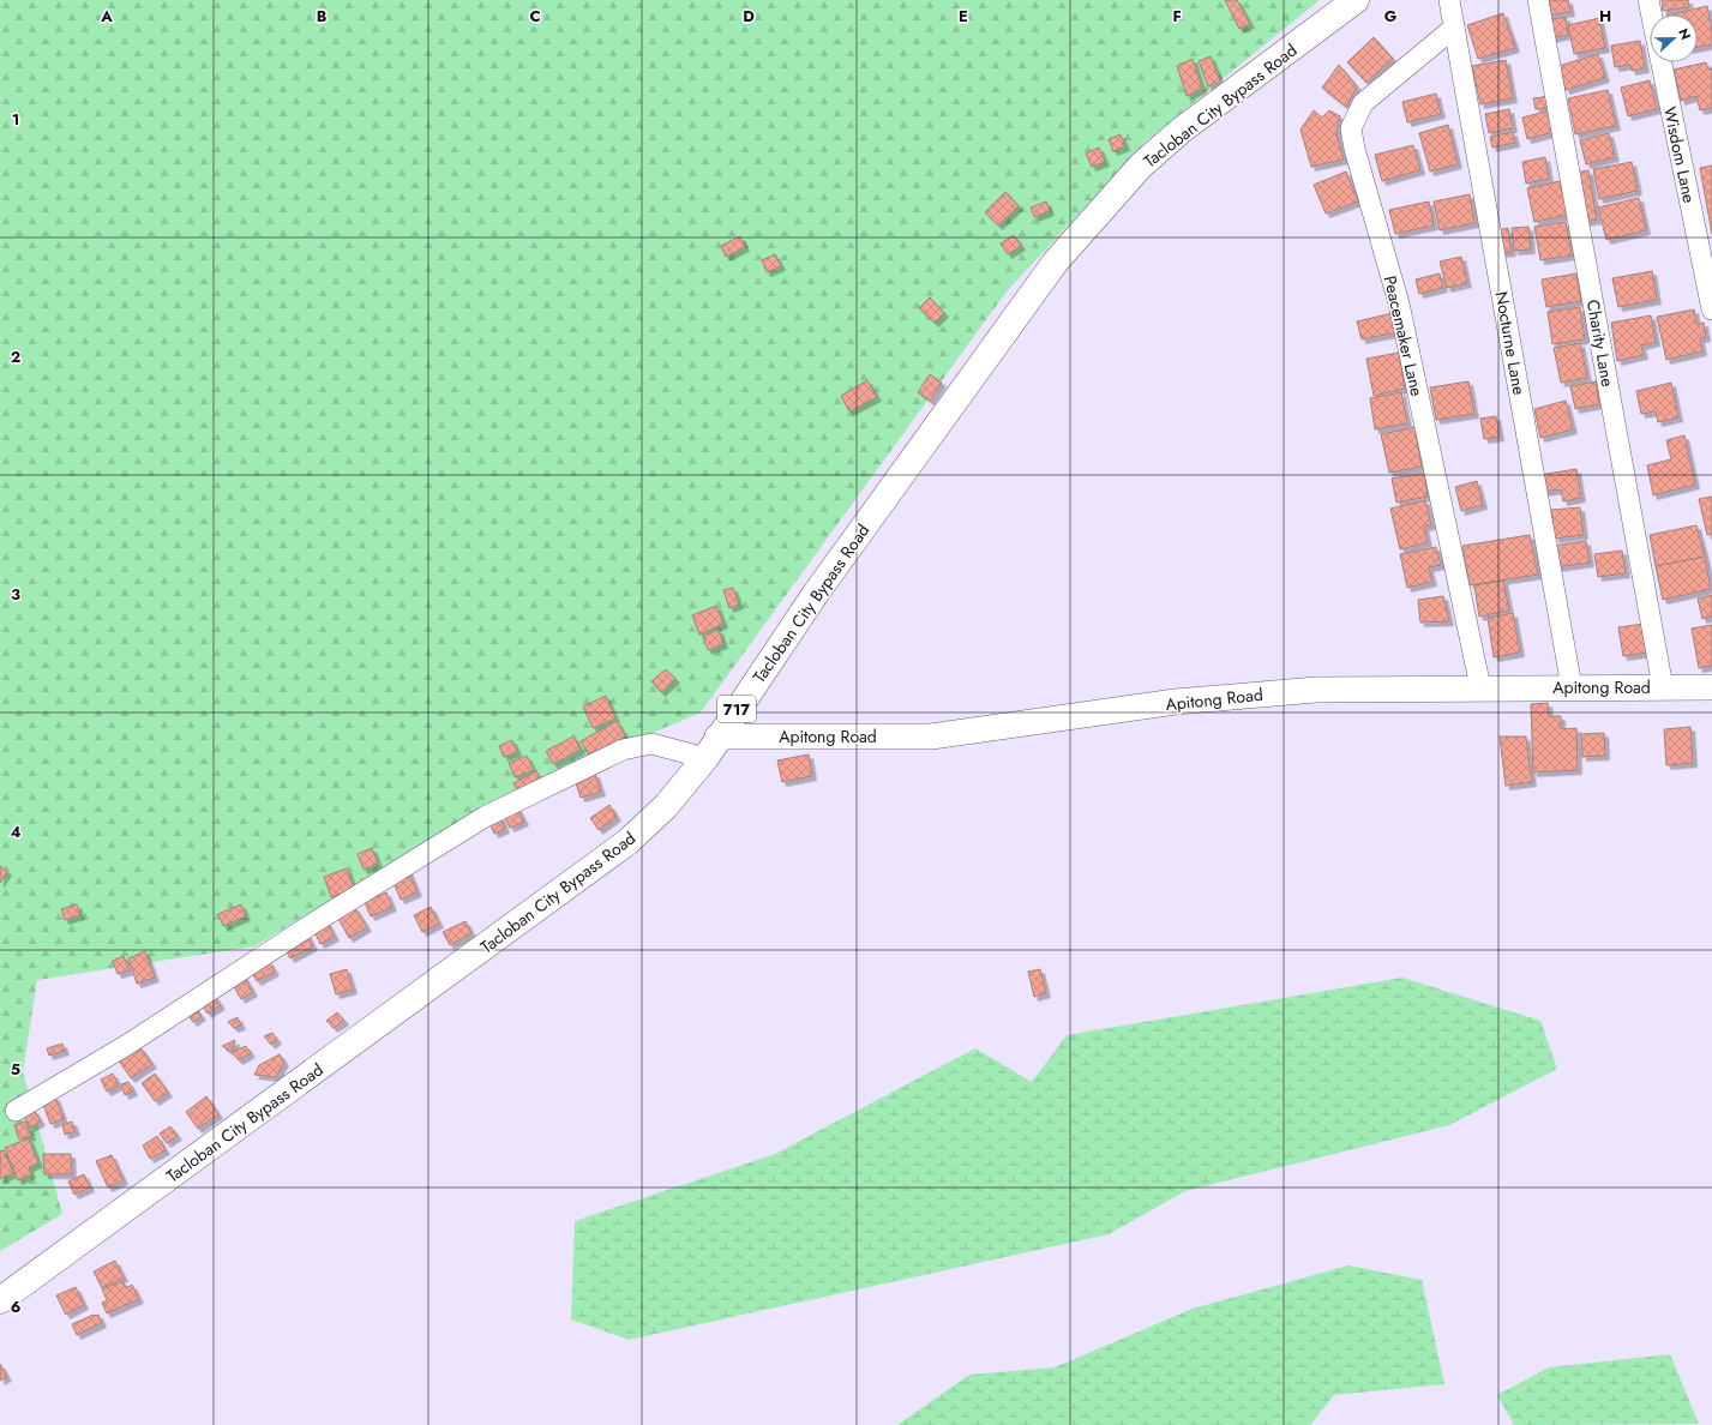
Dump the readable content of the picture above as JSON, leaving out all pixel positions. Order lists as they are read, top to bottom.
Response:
{
  "streets": {
    "highway": ["Tacloban City Bypass Road", "717"],
    "street": [
      "Wisdom Lane",
      "Peacemaker Lane",
      "Nocturne Lane",
      "Charity Lane",
      "Apitong Road"
    ]
  },
  "crossings": [
    ["Tacloban City Bypass Road", "Apitong Road"],
    ["Peacemaker Lane", "Nocturne Lane"],
    ["Peacemaker Lane", "Apitong Road"],
    ["Nocturne Lane", "Apitong Road"],
    ["Charity Lane", "Apitong Road"]
  ],
  "north": "right",
  "grid": {
    "columns": [
      "A",
      "B",
      "C",
      "D",
      "E",
      "F",
      "G",
      "H"
    ],
    "rows": [
      "1",
      "2",
      "3",
      "4",
      "5",
      "6"
    ]
  }
}
